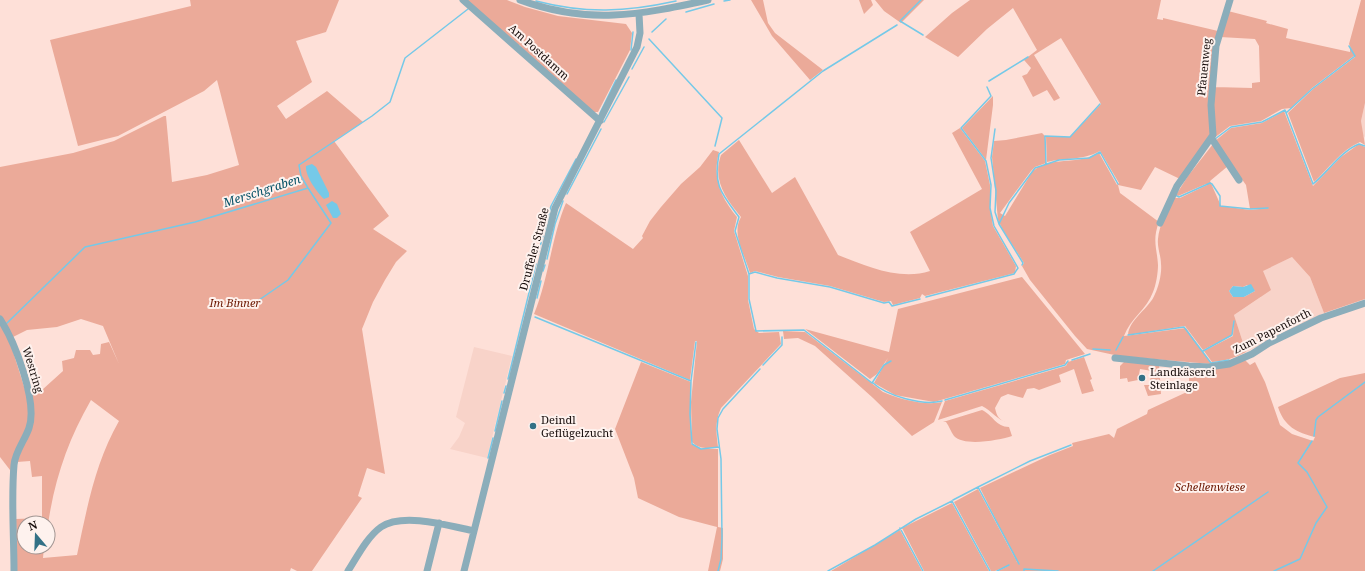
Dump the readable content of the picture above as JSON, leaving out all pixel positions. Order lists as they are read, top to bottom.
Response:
{
  "streets": {
    "street": [
      "Am Postdamm",
      "Pfauenweg",
      "Druffeler Straße",
      "Zum Papenforth",
      "Westring"
    ]
  },
  "crossings": [
    ["Am Postdamm", "Druffeler Straße"]
  ],
  "water": ["Merschgraben"],
  "parks": ["Im Binner", "Schellenwiese"],
  "places": ["Landkäserei Steinlage", "Deindl Geflügelzucht"],
  "north": "top"
}
